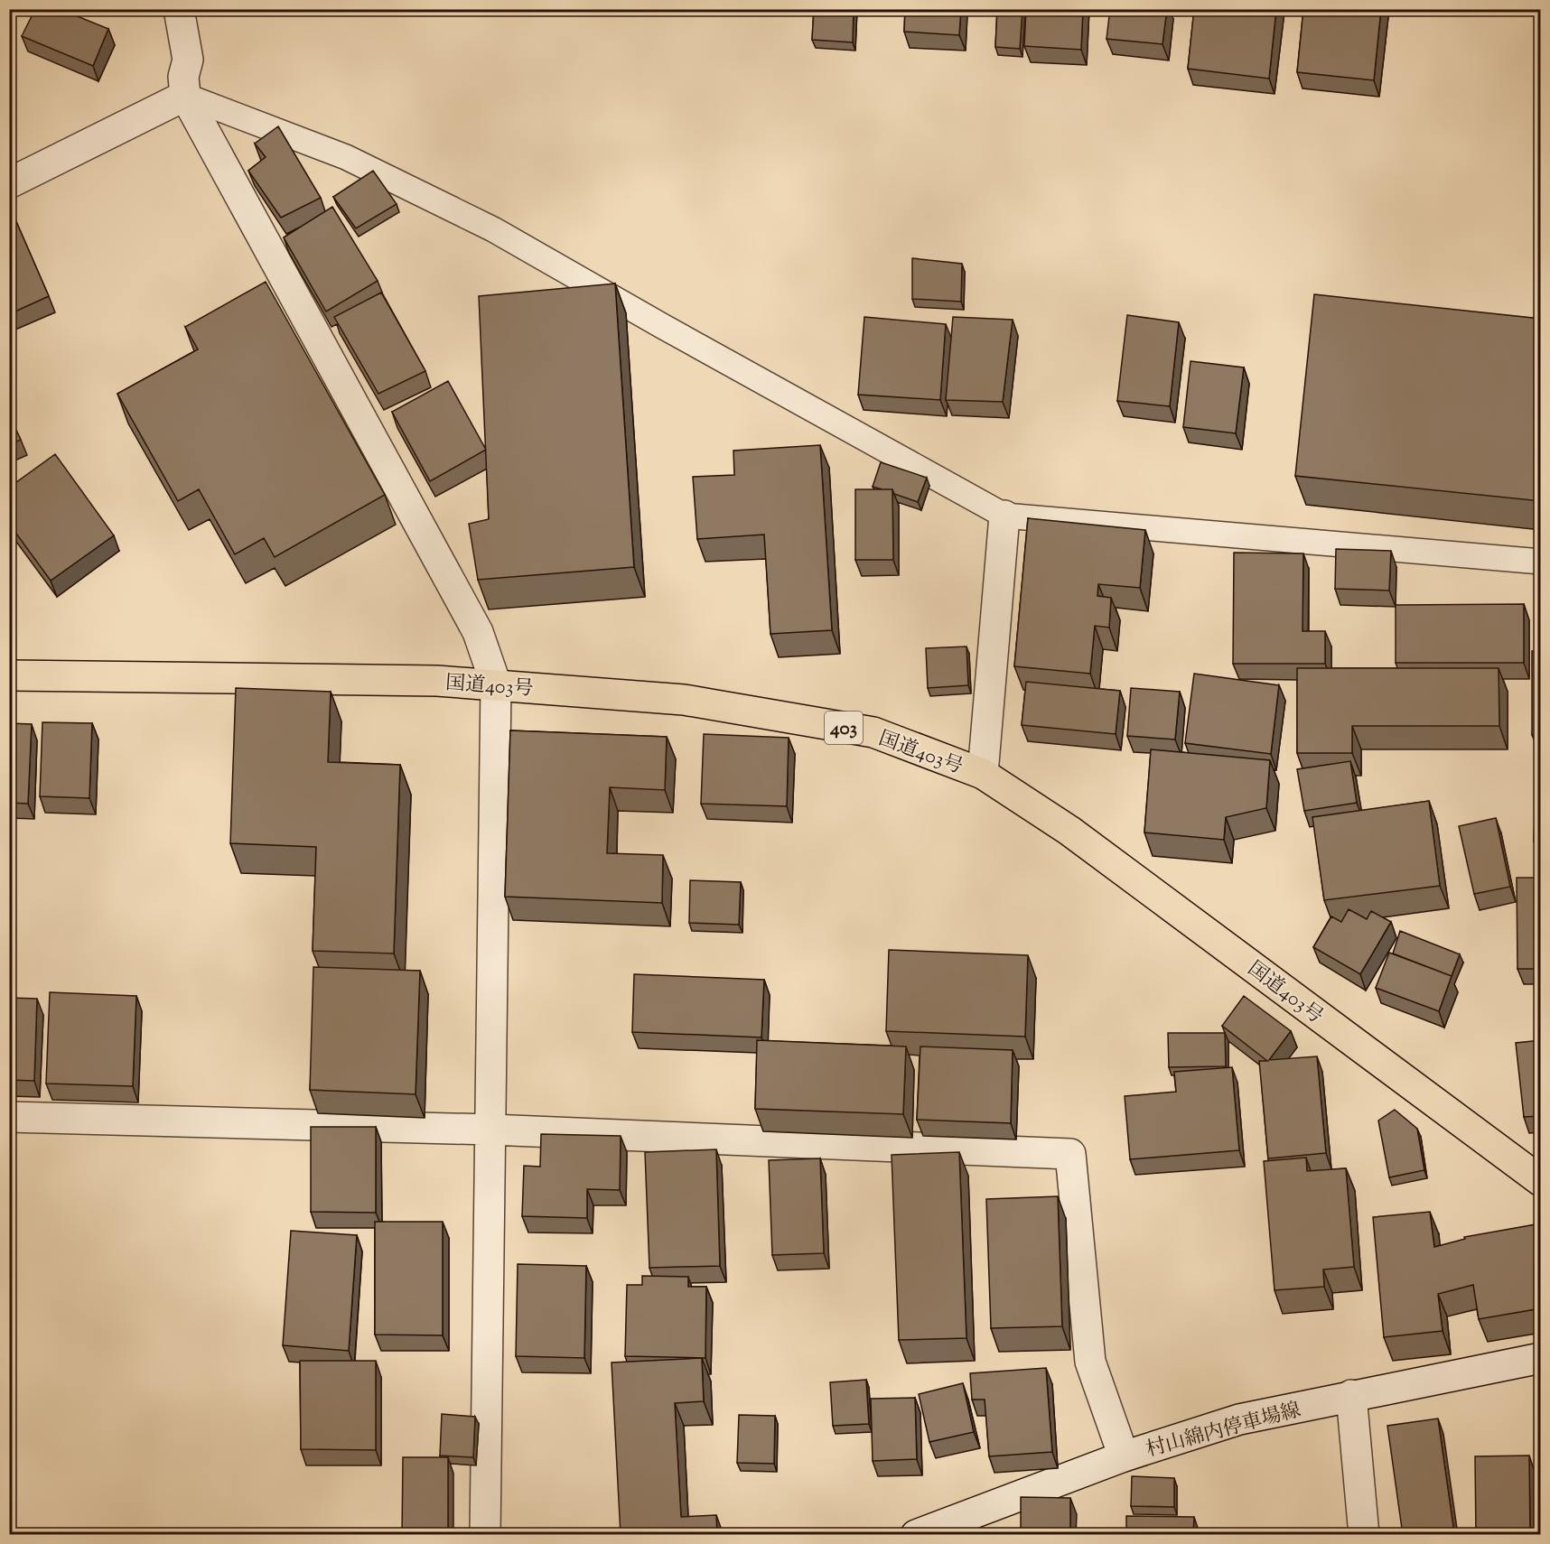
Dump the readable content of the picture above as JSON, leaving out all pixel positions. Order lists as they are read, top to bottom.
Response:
{
  "streets": {
    "highway": ["国道403号", "403"],
    "street": ["村山綿内停車場線"]
  }
}
